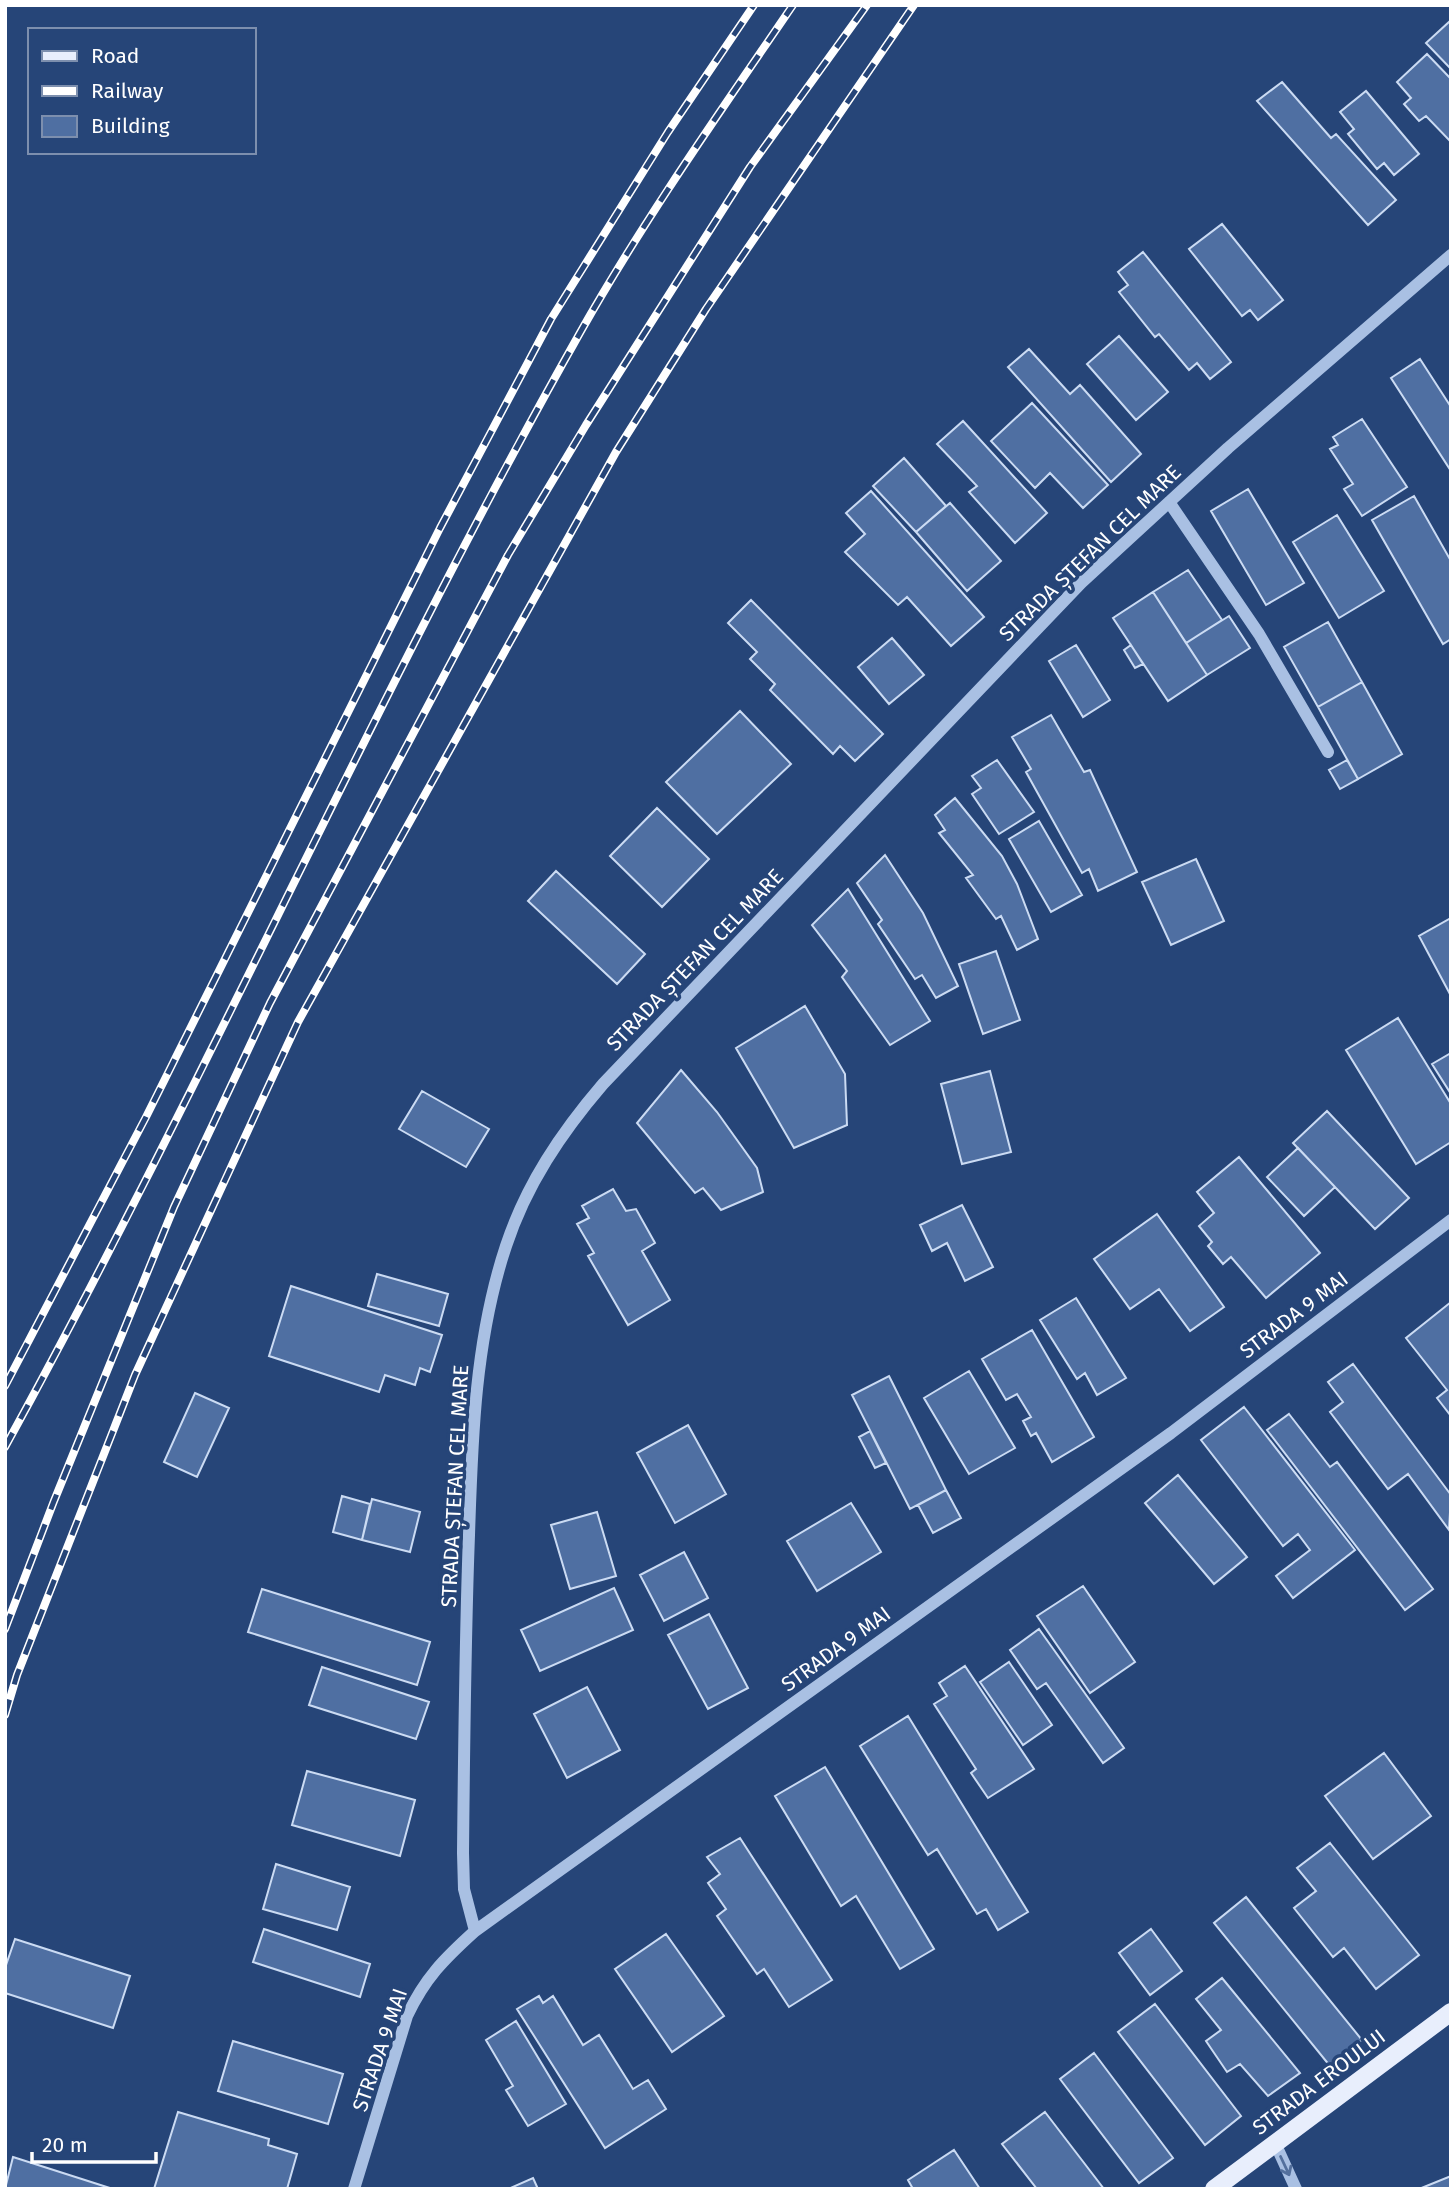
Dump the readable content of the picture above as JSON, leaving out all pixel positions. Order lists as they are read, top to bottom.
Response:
{
  "streets": {
    "main road": ["STRADA EROULUI"],
    "street": ["STRADA ȘTEFAN CEL MARE", "STRADA 9 MAI"]
  },
  "crossings": [
    ["STRADA ȘTEFAN CEL MARE", "STRADA 9 MAI"]
  ],
  "legend": ["Road", "Railway", "Building"],
  "scale_bar": "20 m"
}
